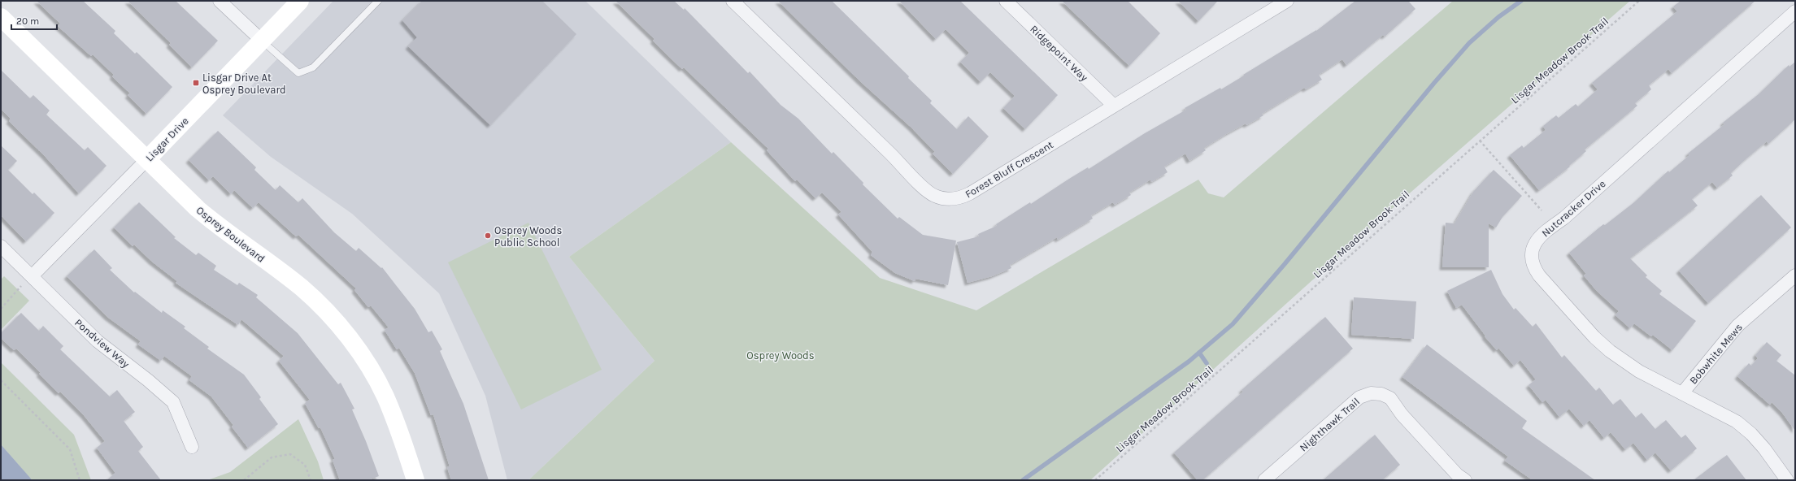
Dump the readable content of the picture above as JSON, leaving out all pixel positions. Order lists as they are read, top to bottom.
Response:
{
  "streets": {
    "street": [
      "Ridgepoint Way",
      "Lisgar Drive",
      "Forest Bluff Crescent",
      "Nutcracker Drive",
      "Osprey Boulevard",
      "Pondview Way",
      "Bobwhite Mews",
      "Nighthawk Trail"
    ],
    "path": ["Lisgar Meadow Brook Trail"]
  },
  "crossings": [
    ["Ridgepoint Way", "Forest Bluff Crescent"],
    ["Lisgar Drive", "Osprey Boulevard"],
    ["Lisgar Drive", "Pondview Way"],
    ["Nutcracker Drive", "Bobwhite Mews"]
  ],
  "parks": ["Osprey Woods"],
  "places": {
    "transit": ["Lisgar Drive At Osprey Boulevard"],
    "other": ["Osprey Woods Public School"]
  },
  "scale_bar": "20 m"
}
